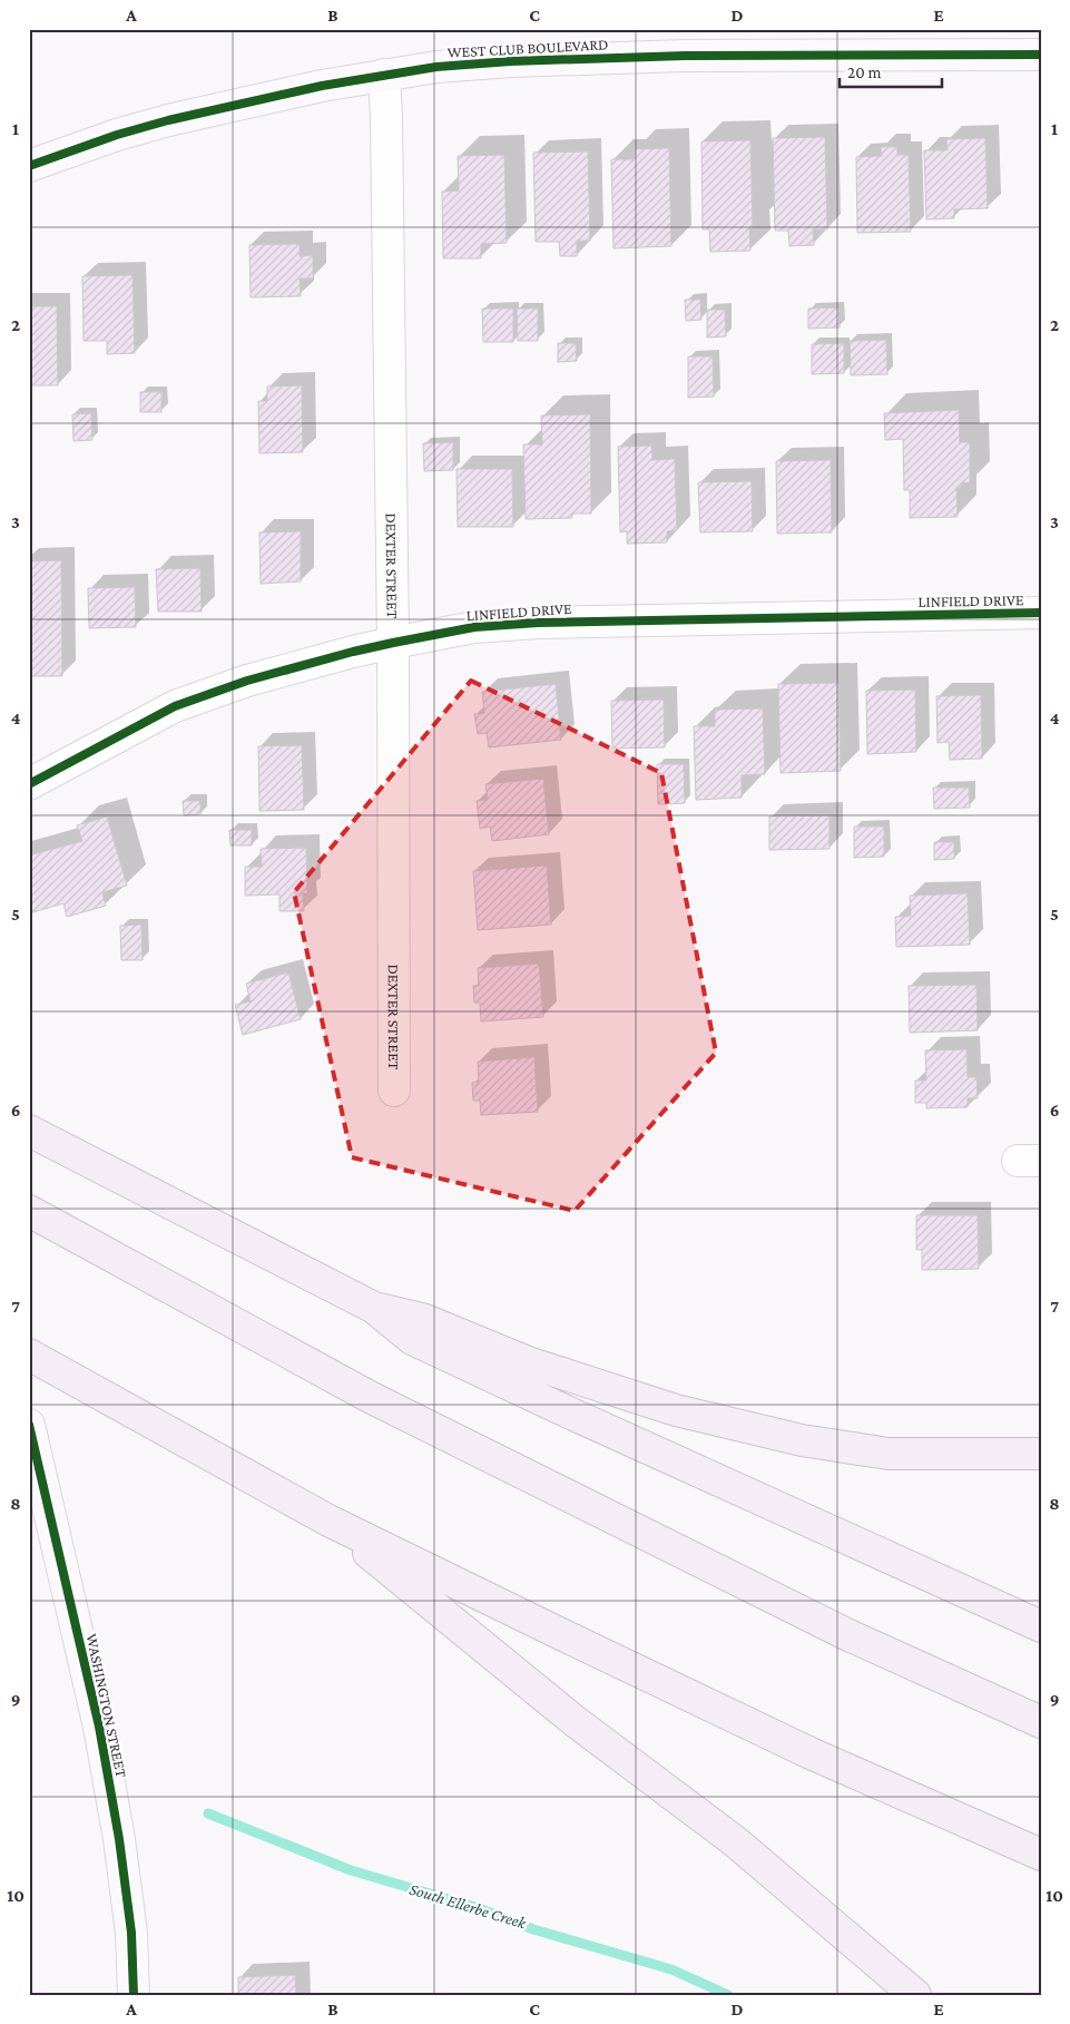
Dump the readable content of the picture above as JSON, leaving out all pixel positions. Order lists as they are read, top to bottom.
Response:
{
  "streets": {
    "street": [
      "WEST CLUB BOULEVARD",
      "DEXTER STREET",
      "LINFIELD DRIVE",
      "WASHINGTON STREET"
    ]
  },
  "crossings": [
    ["WEST CLUB BOULEVARD", "DEXTER STREET"],
    ["DEXTER STREET", "LINFIELD DRIVE"]
  ],
  "water": ["South Ellerbe Creek"],
  "scale_bar": "20 m",
  "grid": {
    "columns": [
      "A",
      "B",
      "C",
      "D",
      "E"
    ],
    "rows": [
      "1",
      "2",
      "3",
      "4",
      "5",
      "6",
      "7",
      "8",
      "9",
      "10"
    ]
  }
}
